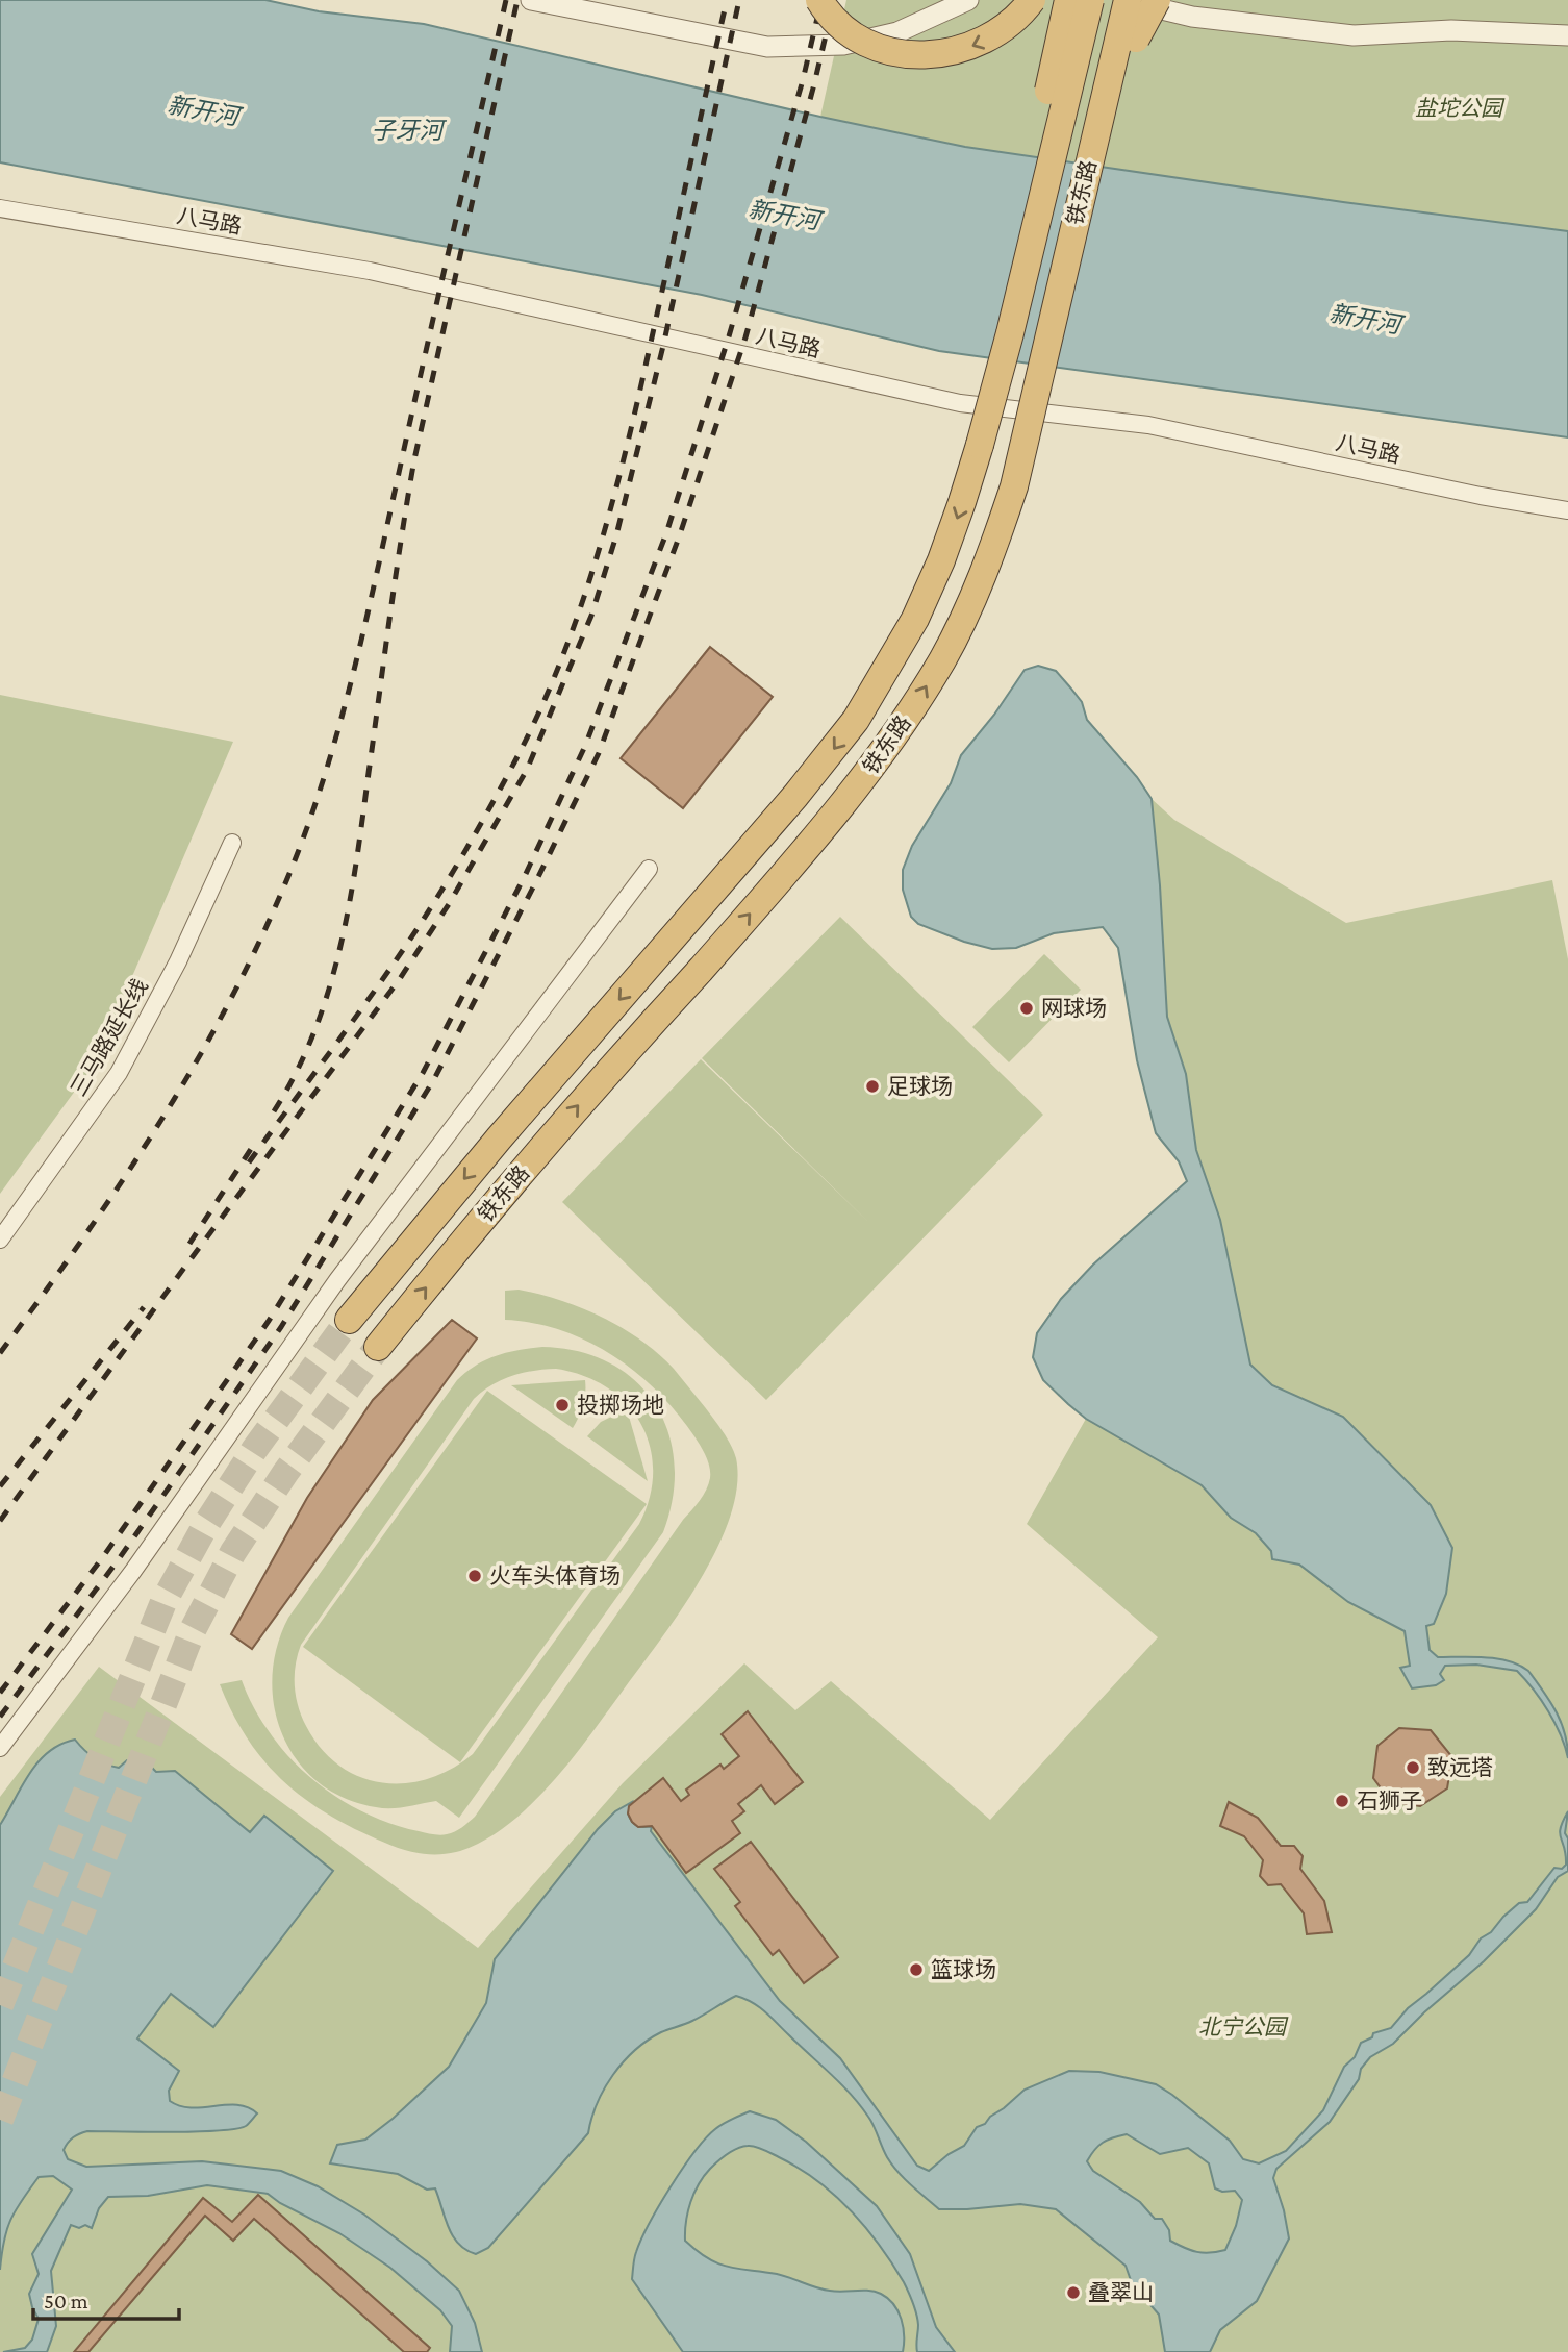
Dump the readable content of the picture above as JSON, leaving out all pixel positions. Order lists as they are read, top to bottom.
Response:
{
  "streets": {
    "highway": ["铁东路"],
    "street": ["八马路", "三马路延长线"]
  },
  "water": ["新开河", "子牙河"],
  "parks": ["盐坨公园", "北宁公园"],
  "places": [
    "网球场",
    "足球场",
    "投掷场地",
    "火车头体育场",
    "致远塔",
    "石狮子",
    "篮球场",
    "叠翠山"
  ],
  "scale_bar": "50 m"
}
